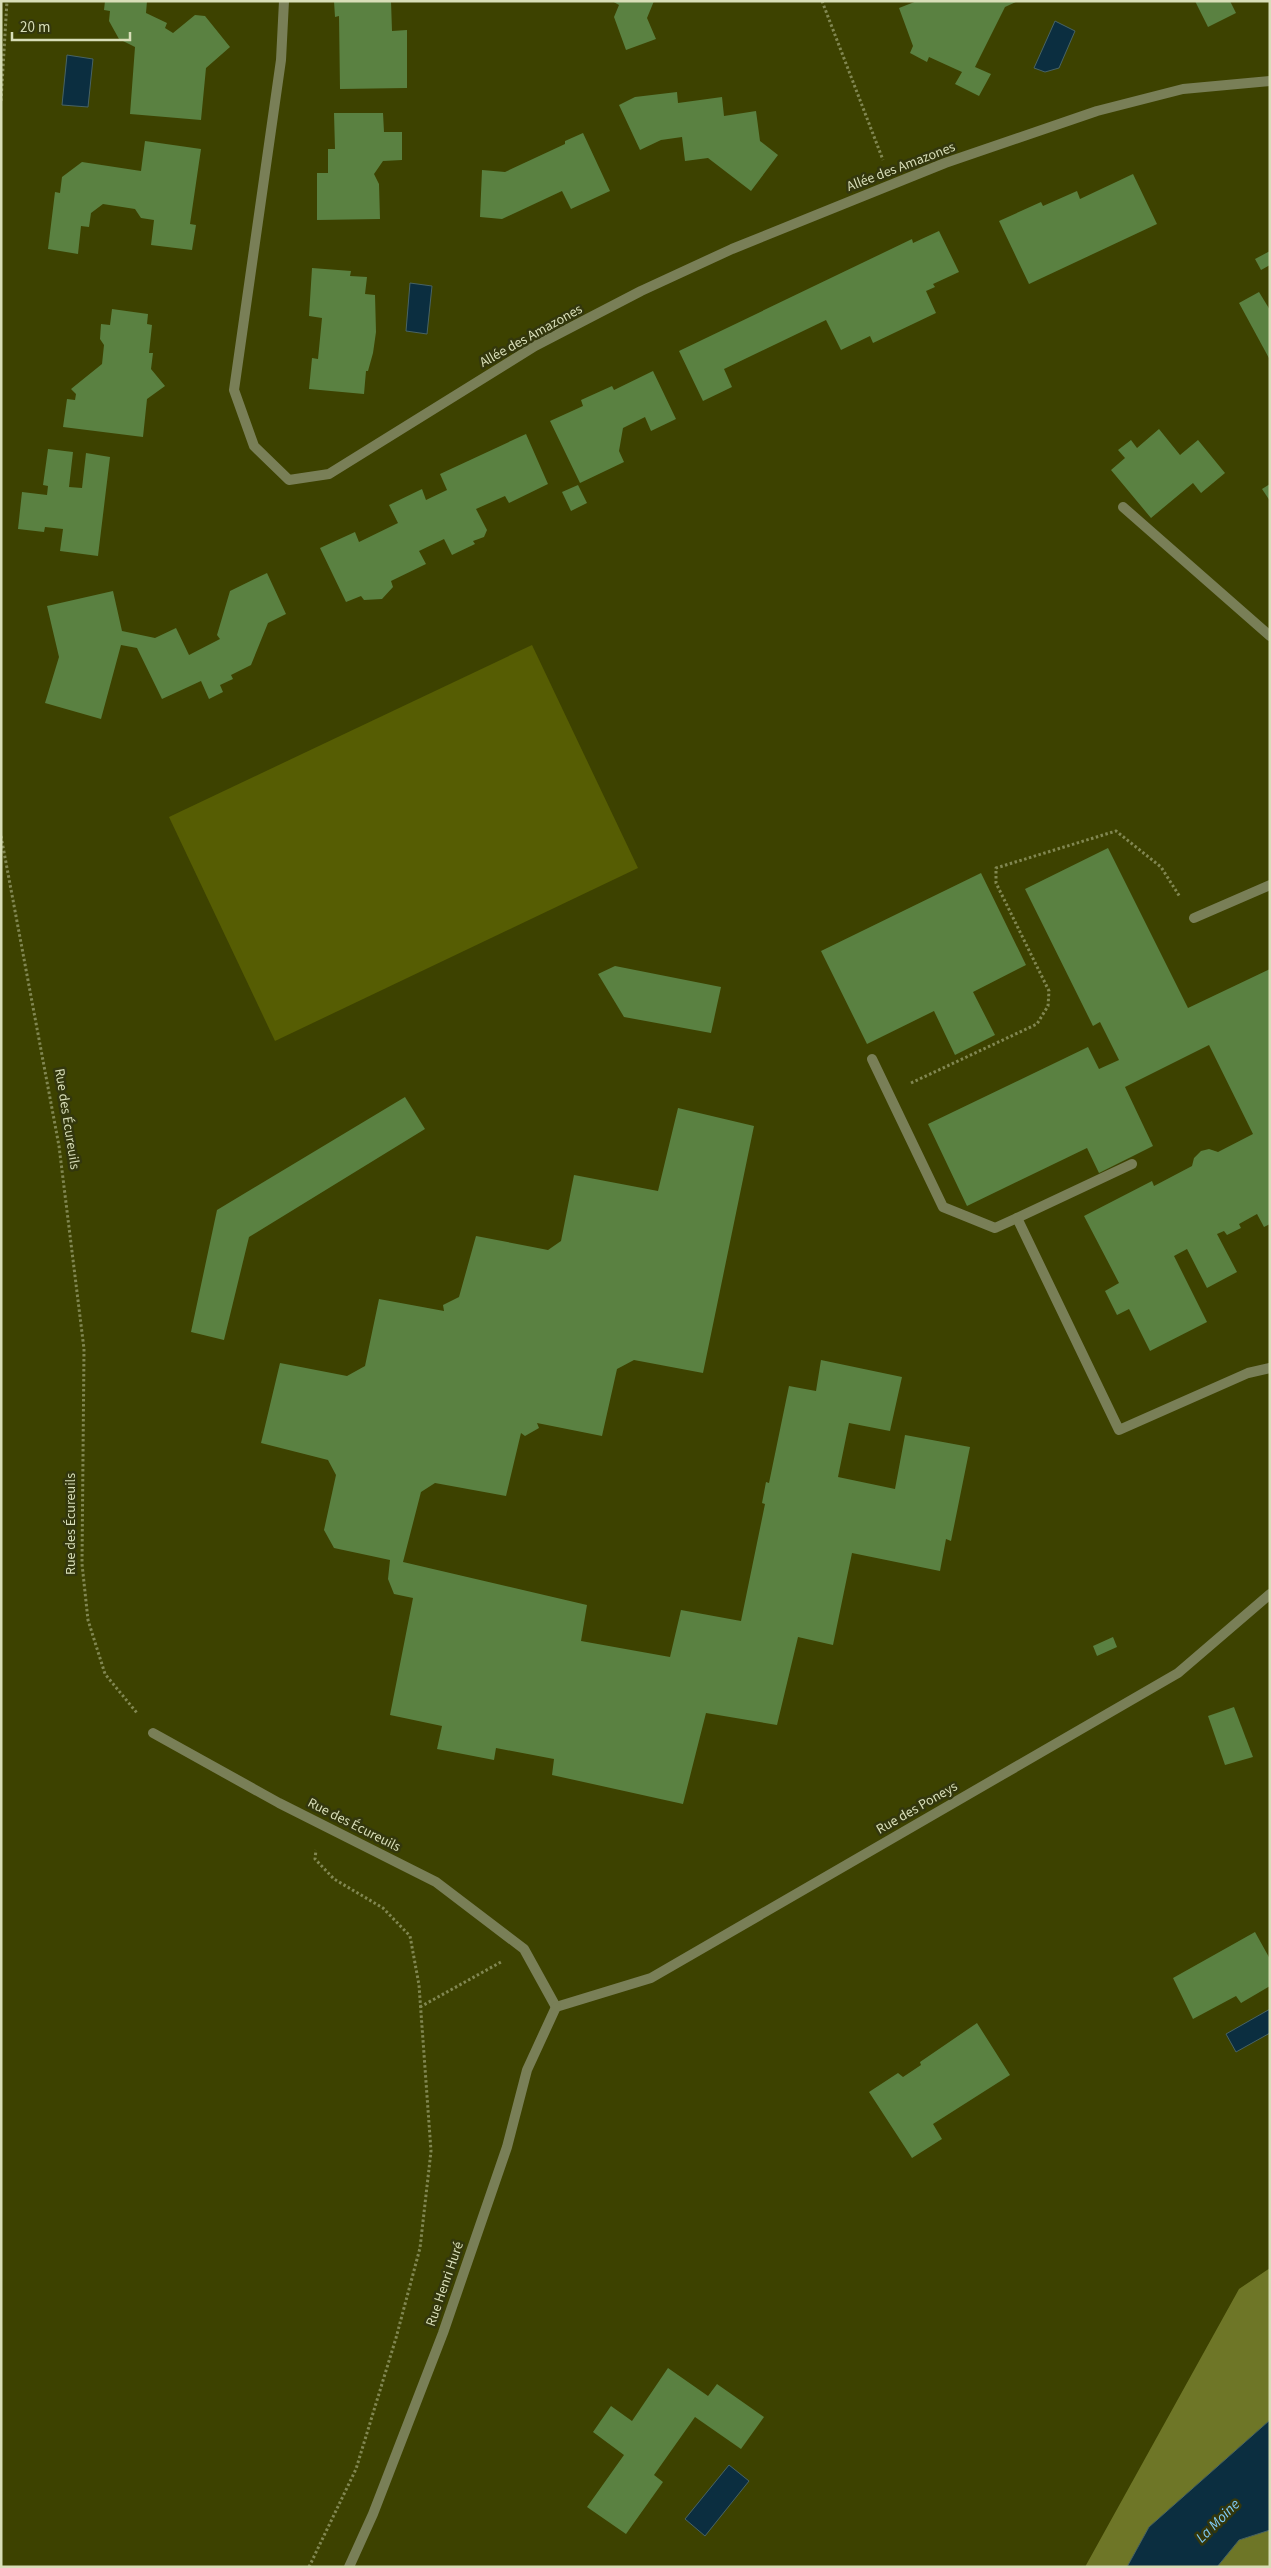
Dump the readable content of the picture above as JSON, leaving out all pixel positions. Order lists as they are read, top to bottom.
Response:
{
  "streets": {
    "street": [
      "Allée des Amazones",
      "Rue des Écureuils",
      "Rue des Poneys",
      "Rue Henri Huré"
    ]
  },
  "crossings": [
    ["Rue des Écureuils", "Rue des Poneys"],
    ["Rue des Écureuils", "Rue Henri Huré"],
    ["Rue des Poneys", "Rue Henri Huré"]
  ],
  "water": ["La Moine"],
  "scale_bar": "20 m"
}
